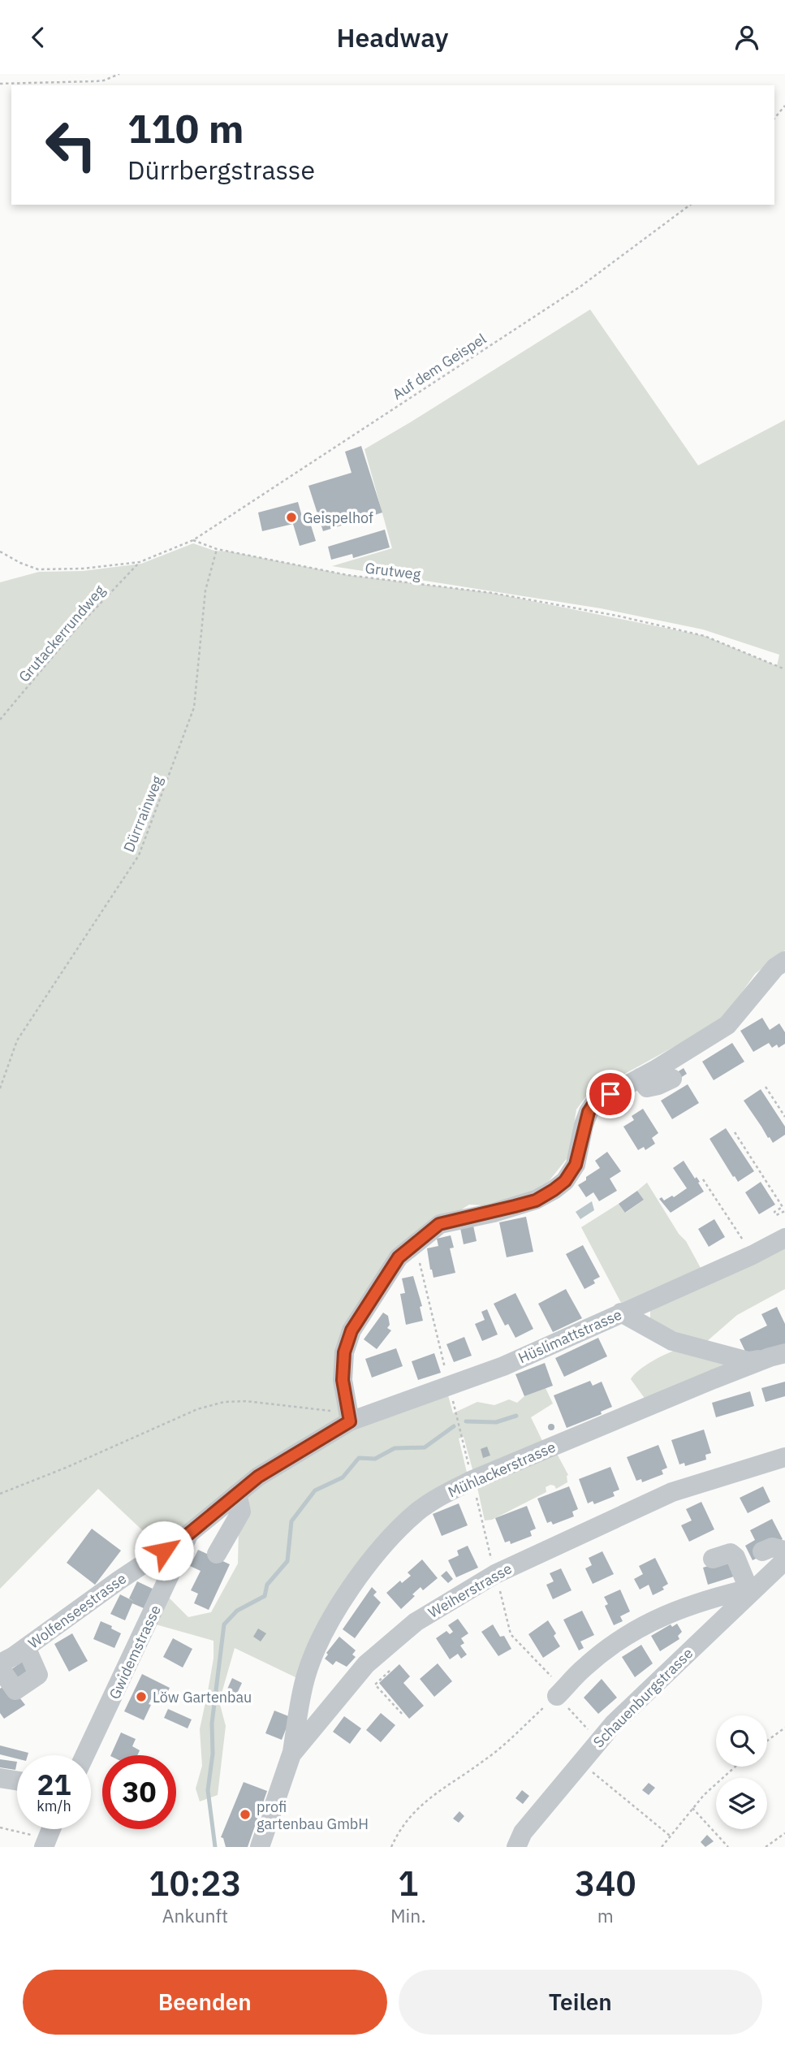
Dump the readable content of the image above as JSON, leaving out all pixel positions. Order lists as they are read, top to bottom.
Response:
{
  "streets": {
    "street": [
      "Hüslimattstrasse",
      "Mühlackerstrasse",
      "Weiherstrasse",
      "Wolfenseestrasse",
      "Gwidemstrasse",
      "Schauenburgstrasse"
    ],
    "path": [
      "Auf dem Geispel",
      "Grutweg",
      "Grutackerrundweg",
      "Dürrrainweg"
    ]
  },
  "crossings": [
    ["Auf dem Geispel", "Grutweg"],
    ["Grutweg", "Dürrrainweg"],
    ["Hüslimattstrasse", "Wolfenseestrasse"],
    ["Mühlackerstrasse", "Weiherstrasse"],
    ["Wolfenseestrasse", "Gwidemstrasse"]
  ],
  "places": ["Geispelhof", "Löw Gartenbau", "profi gartenbau GmbH"],
  "page": {
    "header": "Headway",
    "turn": ["110 m", "Dürrbergstrasse"],
    "speed": "21 km/h",
    "limit": "30",
    "eta": [
      "10:23",
      "Ankunft",
      "1",
      "Min.",
      "340",
      "m"
    ],
    "buttons": ["Beenden", "Teilen"]
  }
}
